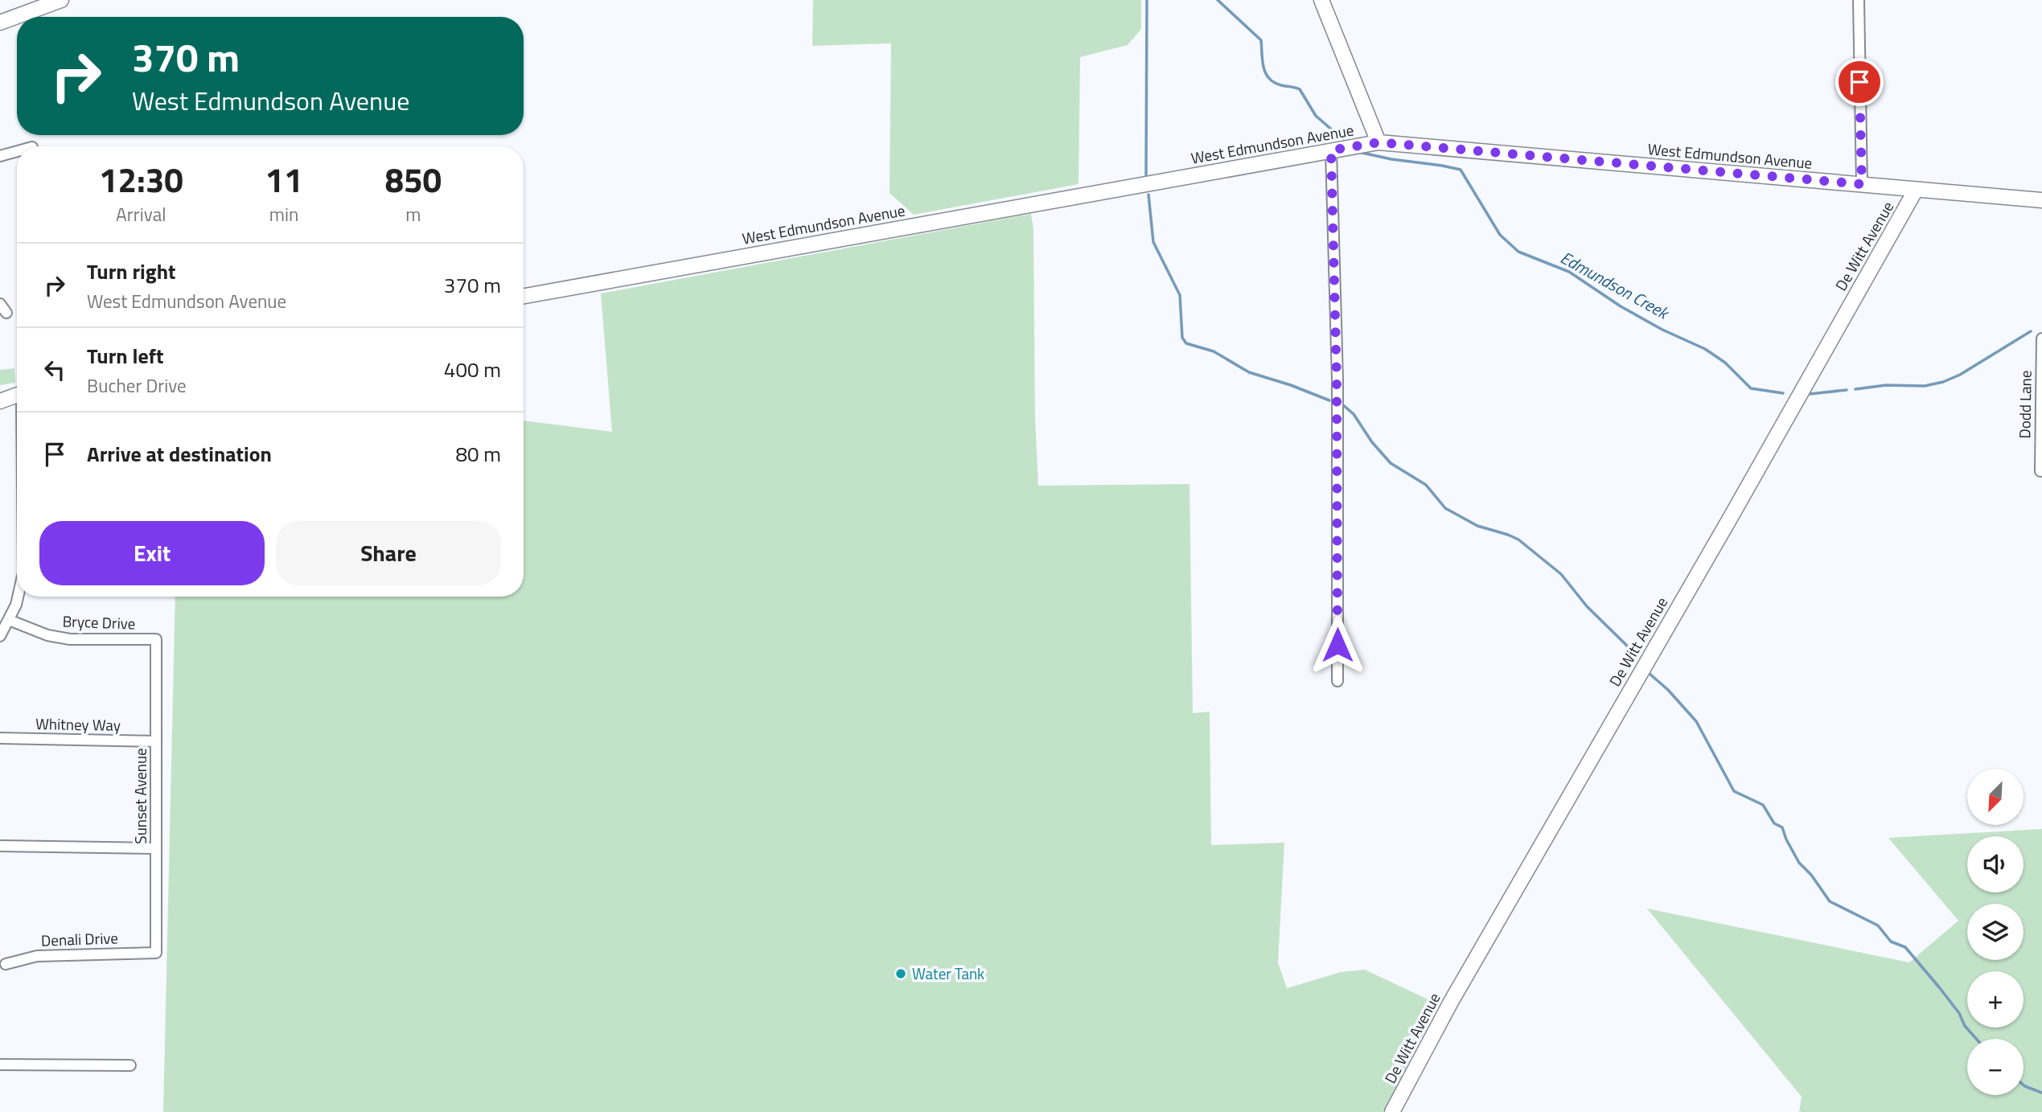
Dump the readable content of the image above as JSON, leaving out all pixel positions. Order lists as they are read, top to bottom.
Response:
{
  "streets": {
    "street": [
      "West Edmundson Avenue",
      "De Witt Avenue",
      "Dodd Lane",
      "Bryce Drive",
      "Whitney Way",
      "Sunset Avenue",
      "Denali Drive"
    ]
  },
  "crossings": [
    ["West Edmundson Avenue", "De Witt Avenue"],
    ["Bryce Drive", "Sunset Avenue"],
    ["Whitney Way", "Sunset Avenue"],
    ["Sunset Avenue", "Denali Drive"]
  ],
  "water": ["Edmundson Creek"],
  "places": ["Water Tank"],
  "north": "bottom left",
  "page": {
    "turn": ["370 m", "West Edmundson Avenue"],
    "eta": [
      "12:30",
      "Arrival",
      "11",
      "min",
      "850",
      "m"
    ],
    "list": [
      {
        "name": "Turn right",
        "note": "West Edmundson Avenue",
        "value": "370 m"
      },
      {
        "name": "Turn left",
        "note": "Bucher Drive",
        "value": "400 m"
      },
      {
        "name": "Arrive at destination",
        "value": "80 m"
      }
    ],
    "buttons": ["Exit", "Share"],
    "map_buttons": ["+", "−"]
  }
}
